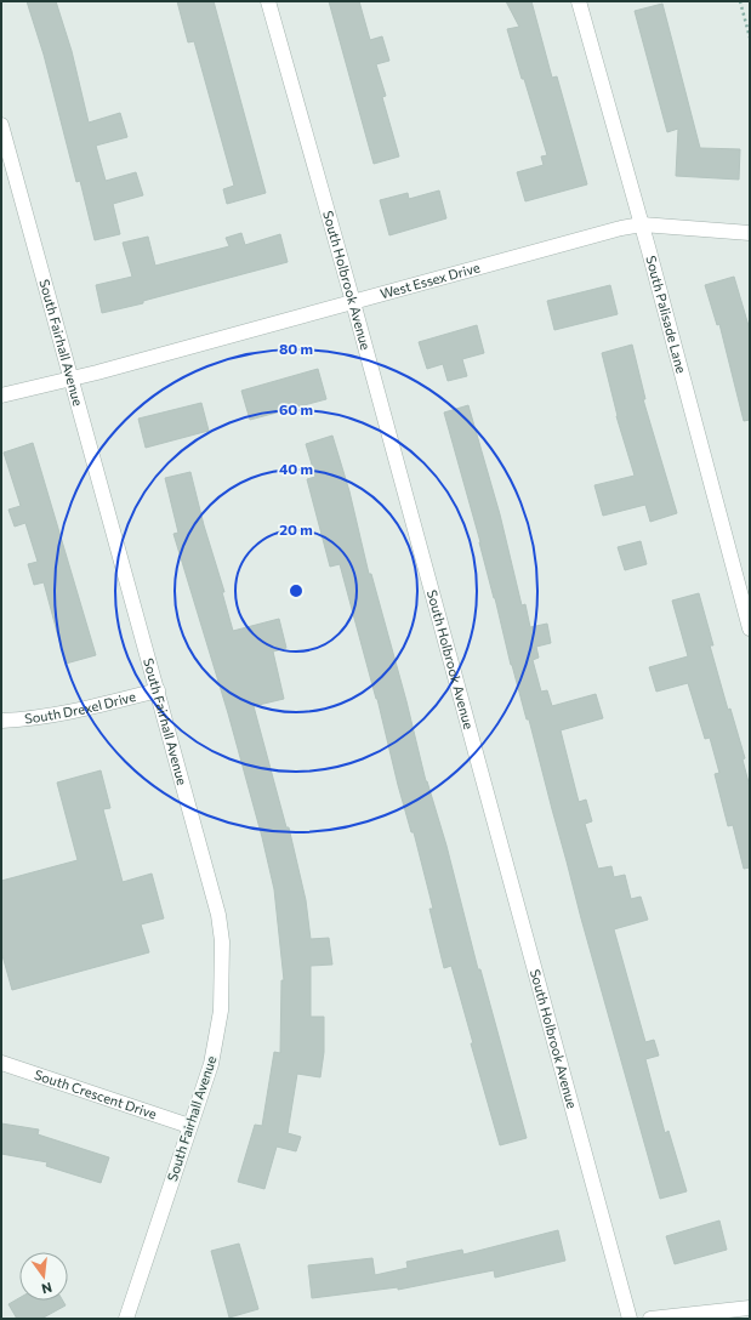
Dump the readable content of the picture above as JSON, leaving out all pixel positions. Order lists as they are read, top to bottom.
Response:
{
  "streets": {
    "street": [
      "South Holbrook Avenue",
      "West Essex Drive",
      "South Palisade Lane",
      "South Fairhall Avenue",
      "South Drexel Drive",
      "South Crescent Drive"
    ]
  },
  "crossings": [
    ["South Holbrook Avenue", "West Essex Drive"],
    ["West Essex Drive", "South Palisade Lane"],
    ["West Essex Drive", "South Fairhall Avenue"],
    ["South Fairhall Avenue", "South Drexel Drive"],
    ["South Fairhall Avenue", "South Crescent Drive"]
  ],
  "north": "bottom",
  "rings": [
    "80 m",
    "60 m",
    "40 m",
    "20 m"
  ]
}
